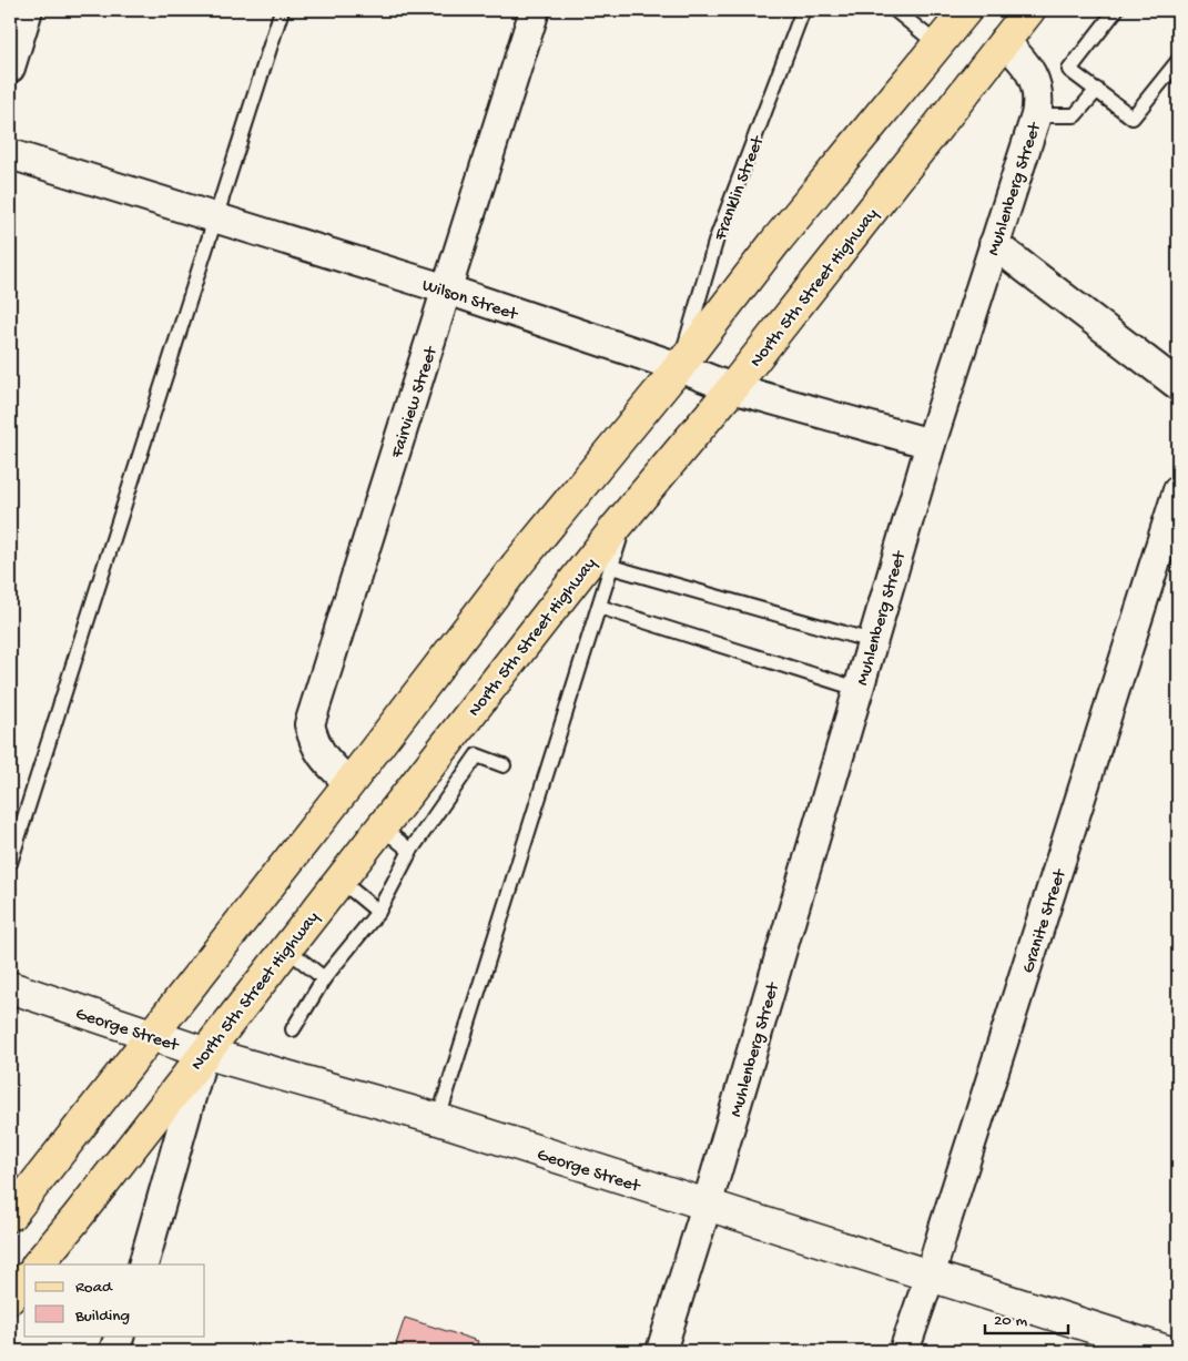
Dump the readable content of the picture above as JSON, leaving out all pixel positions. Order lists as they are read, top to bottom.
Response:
{
  "streets": {
    "main road": ["North 5th Street Highway"],
    "street": [
      "Muhlenberg Street",
      "Wilson Street",
      "Fairview Street",
      "Granite Street",
      "George Street"
    ],
    "lane": ["Franklin Street"]
  },
  "crossings": [
    ["Franklin Street", "Wilson Street"],
    ["Muhlenberg Street", "North 5th Street Highway"],
    ["Muhlenberg Street", "Wilson Street"],
    ["Muhlenberg Street", "George Street"],
    ["North 5th Street Highway", "Wilson Street"],
    ["North 5th Street Highway", "George Street"],
    ["Wilson Street", "Fairview Street"],
    ["Granite Street", "George Street"]
  ],
  "legend": ["Road", "Building"],
  "scale_bar": "20 m"
}
